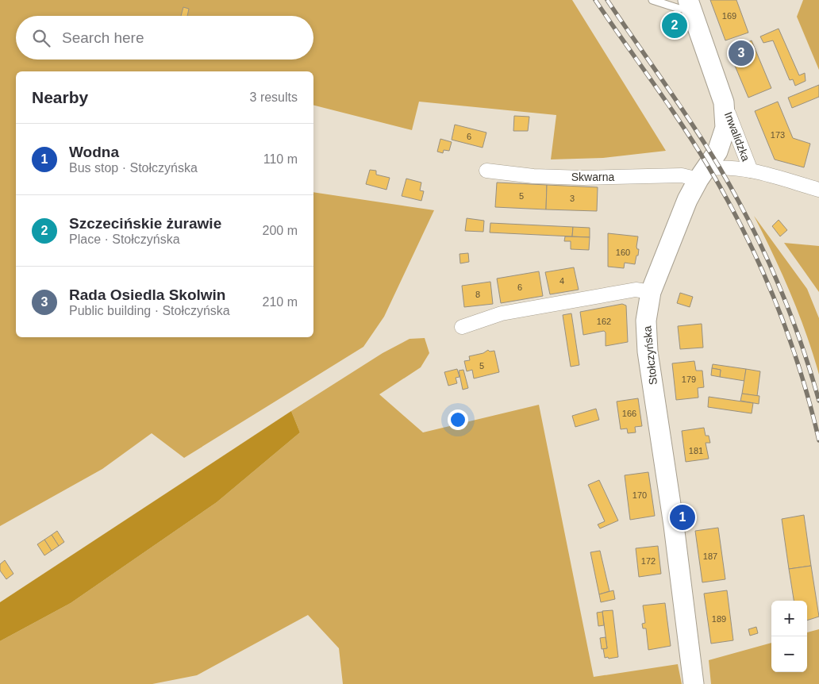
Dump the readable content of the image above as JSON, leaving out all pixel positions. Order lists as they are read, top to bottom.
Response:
{
  "streets": {
    "street": ["Inwalidzka", "Skwarna", "Stołczyńska"]
  },
  "crossings": [
    ["Inwalidzka", "Skwarna"],
    ["Inwalidzka", "Stołczyńska"],
    ["Skwarna", "Stołczyńska"]
  ],
  "house_numbers": [
    "169",
    "173",
    "6",
    "5",
    "3",
    "160",
    "4",
    "6",
    "8",
    "162",
    "5",
    "179",
    "166",
    "181",
    "170",
    "187",
    "172",
    "189"
  ],
  "page": {
    "pins": ["2", "3", "1"],
    "search": "Search here",
    "heading": ["Nearby", "3 results"],
    "list": [
      {
        "mark": "1",
        "name": "Wodna",
        "note": "Bus stop · Stołczyńska",
        "value": "110 m"
      },
      {
        "mark": "2",
        "name": "Szczecińskie żurawie",
        "note": "Place · Stołczyńska",
        "value": "200 m"
      },
      {
        "mark": "3",
        "name": "Rada Osiedla Skolwin",
        "note": "Public building · Stołczyńska",
        "value": "210 m"
      }
    ],
    "map_buttons": ["+", "−"]
  }
}
